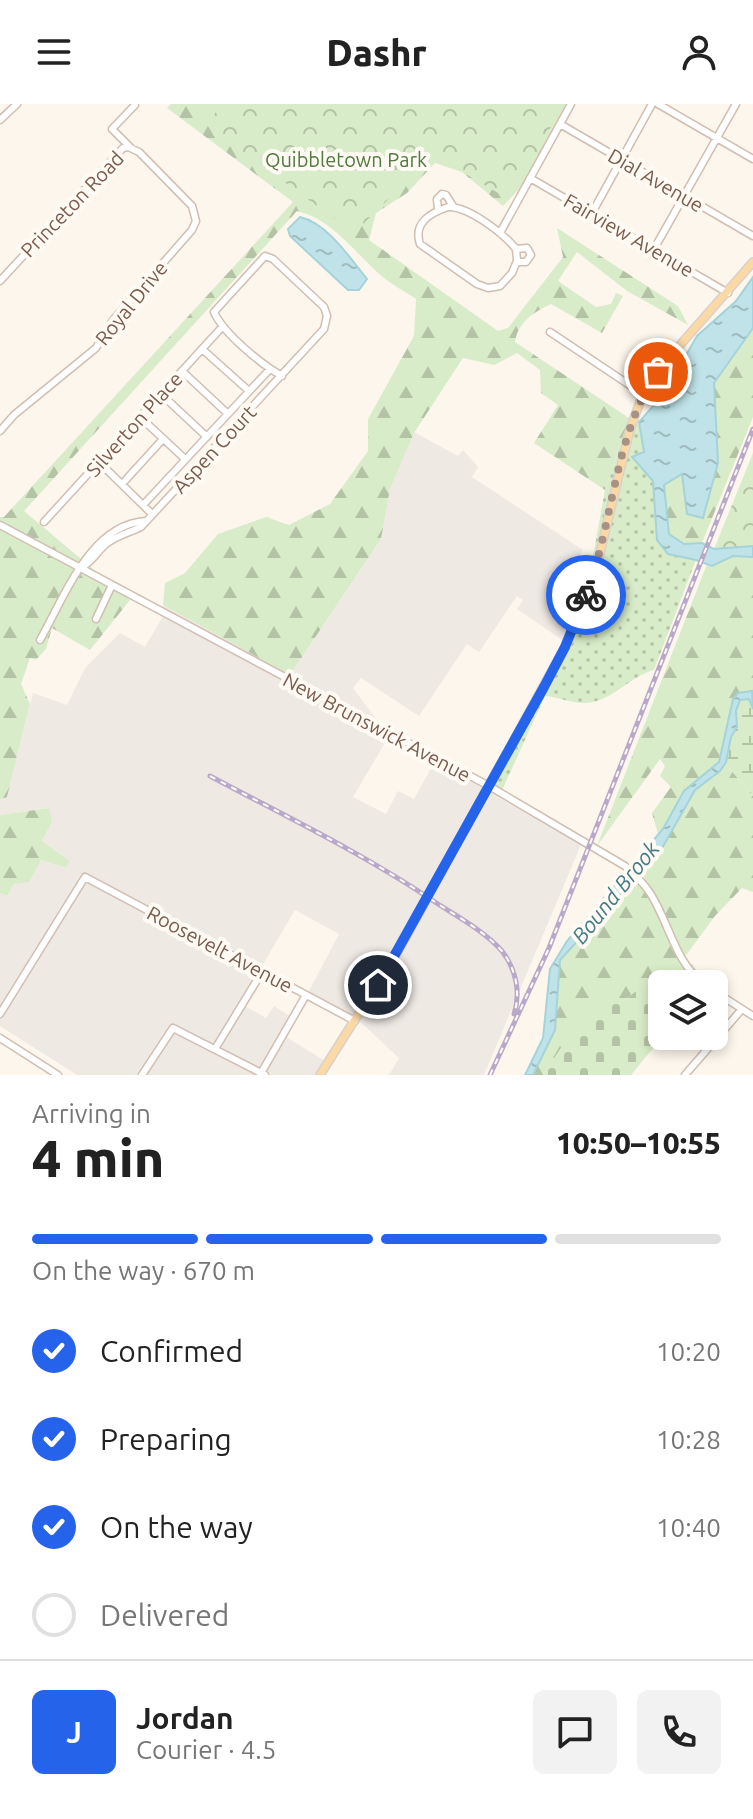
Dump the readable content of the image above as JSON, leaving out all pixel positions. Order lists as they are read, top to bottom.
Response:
{
  "streets": {
    "street": [
      "Dial Avenue",
      "Princeton Road",
      "Fairview Avenue",
      "Royal Drive",
      "Silverton Place",
      "Aspen Court",
      "New Brunswick Avenue",
      "Roosevelt Avenue"
    ]
  },
  "crossings": [
    ["Princeton Road", "Royal Drive"],
    ["Silverton Place", "Aspen Court"],
    ["Aspen Court", "New Brunswick Avenue"]
  ],
  "water": ["Bound Brook"],
  "parks": ["Quibbletown Park"],
  "page": {
    "header": "Dashr",
    "heading": ["4 min", "Arriving in", "10:50–10:55"],
    "panel": ["Jordan", "Courier · 4.5"],
    "bar": "On the way · 670 m",
    "list": [
      ["Confirmed", "10:20"],
      ["Preparing", "10:28"],
      ["On the way", "10:40"],
      "Delivered"
    ],
    "round": "J"
  }
}
